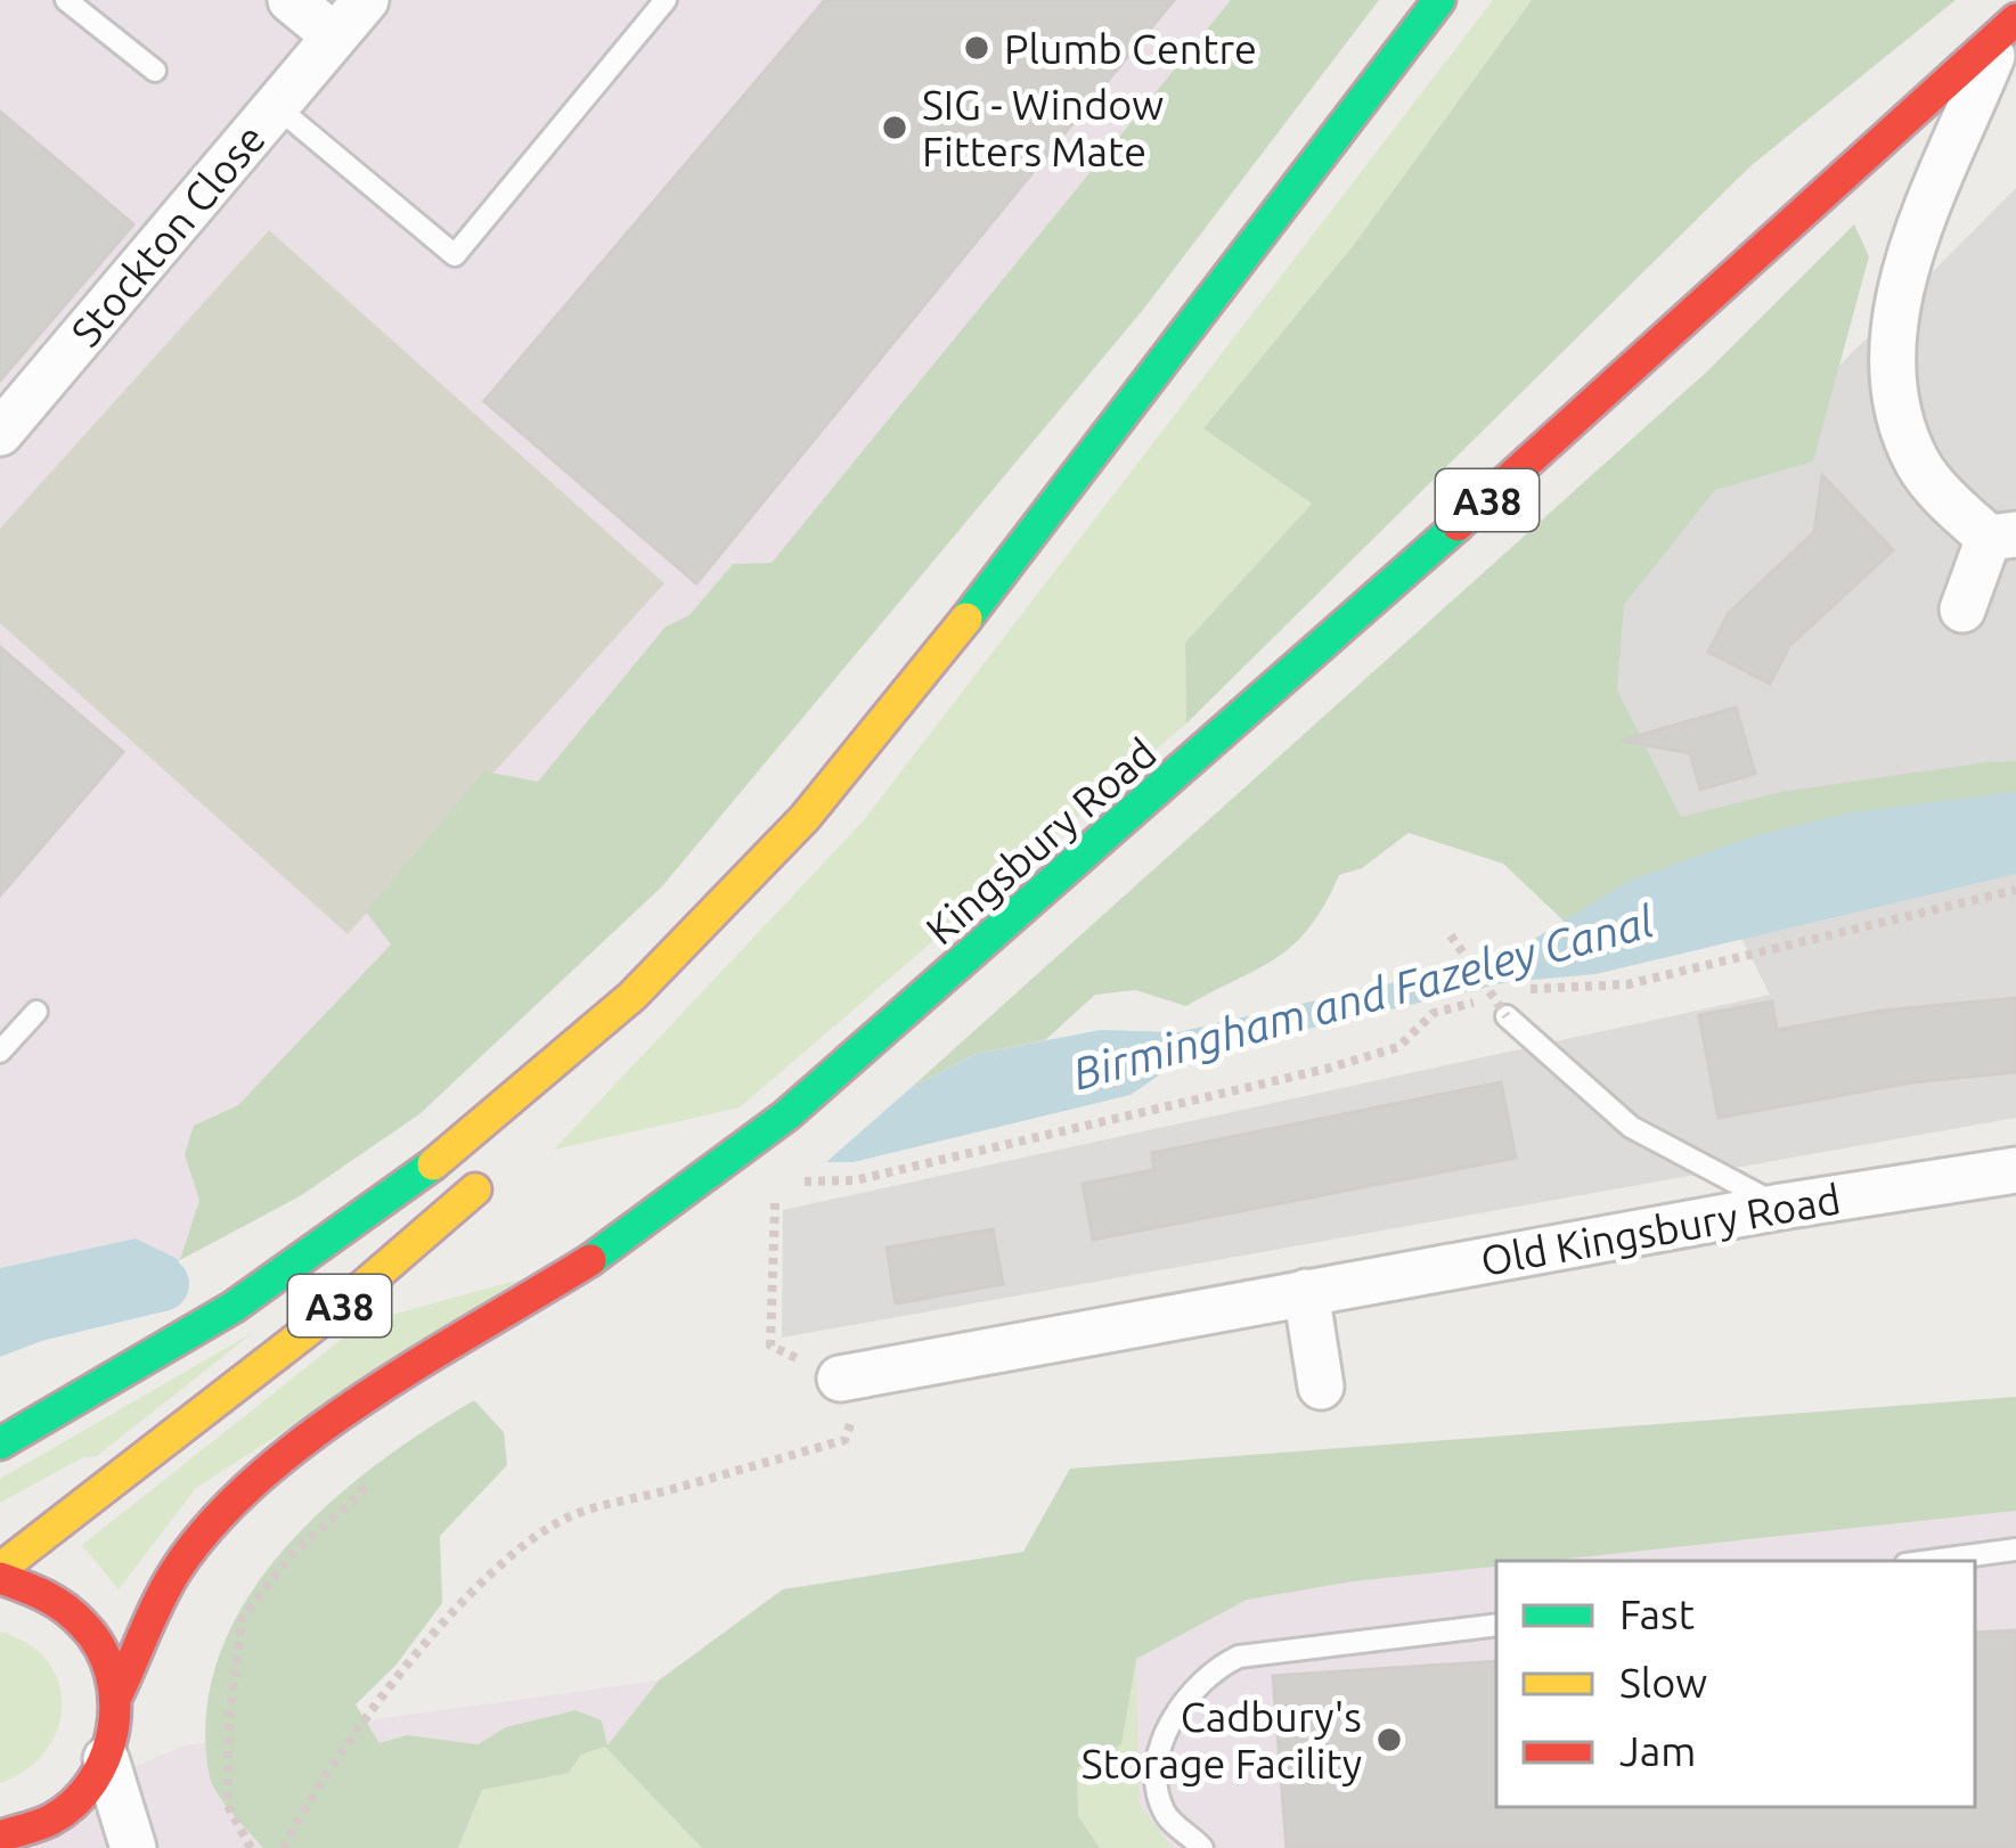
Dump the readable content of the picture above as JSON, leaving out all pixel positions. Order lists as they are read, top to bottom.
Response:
{
  "streets": {
    "highway": ["A38", "Kingsbury Road"],
    "street": ["Stockton Close", "Old Kingsbury Road"]
  },
  "crossings": [
    ["A38", "Kingsbury Road"]
  ],
  "water": ["Birmingham and Fazeley Canal"],
  "places": ["Plumb Centre", "SIG - Window Fitters Mate", "Cadbury's Storage Facility"],
  "legend": ["Fast", "Slow", "Jam"]
}
